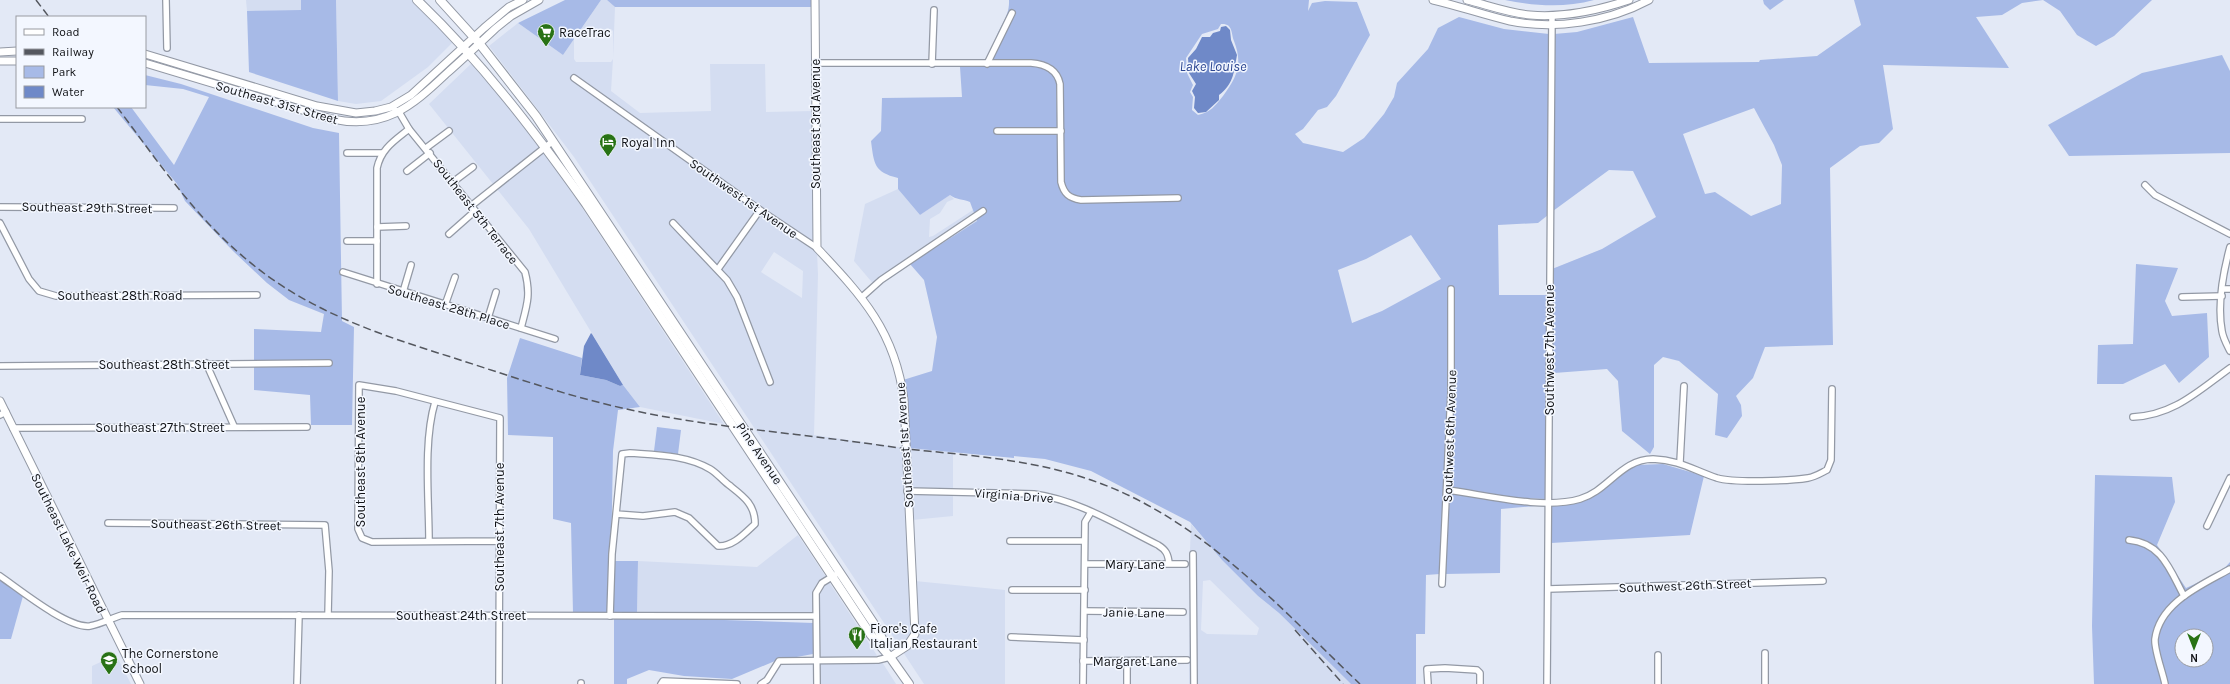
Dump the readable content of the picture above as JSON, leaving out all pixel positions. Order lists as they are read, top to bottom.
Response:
{
  "streets": {
    "highway": ["Pine Avenue"],
    "main road": [
      "Southeast 31st Street",
      "Southeast 3rd Avenue",
      "Southeast 1st Avenue",
      "Southeast Lake Weir Road"
    ],
    "street": [
      "Southwest 1st Avenue",
      "Southeast 29th Street",
      "Southeast 5th Terrace",
      "Southeast 28th Road",
      "Southeast 28th Place",
      "Southwest 7th Avenue",
      "Southeast 28th Street",
      "Southeast 27th Street",
      "Southwest 6th Avenue",
      "Southeast 8th Avenue",
      "Virginia Drive",
      "Southeast 26th Street",
      "Southeast 7th Avenue",
      "Mary Lane",
      "Southwest 26th Street",
      "Janie Lane",
      "Southeast 24th Street",
      "Margaret Lane"
    ]
  },
  "crossings": [
    ["Southeast 31st Street", "Southeast 5th Terrace"],
    ["Southeast 3rd Avenue", "Southwest 1st Avenue"],
    ["Southeast 3rd Avenue", "Southeast 1st Avenue"],
    ["Southwest 1st Avenue", "Southeast 1st Avenue"],
    ["Southeast 5th Terrace", "Southeast 28th Place"],
    ["Southwest 7th Avenue", "Southwest 26th Street"],
    ["Southeast 27th Street", "Southeast Lake Weir Road"],
    ["Southeast 1st Avenue", "Pine Avenue"],
    ["Southeast 1st Avenue", "Virginia Drive"],
    ["Southeast 8th Avenue", "Southeast 7th Avenue"],
    ["Virginia Drive", "Mary Lane"],
    ["Southeast 26th Street", "Southeast 24th Street"],
    ["Southeast 7th Avenue", "Southeast 24th Street"],
    ["Southeast Lake Weir Road", "Southeast 24th Street"]
  ],
  "water": ["Lake Louise"],
  "places": {
    "supermarket": ["RaceTrac"],
    "hotel": ["Royal Inn"],
    "restaurant": ["Fiore's Cafe Italian Restaurant"],
    "school or university": ["The Cornerstone School"]
  },
  "legend": [
    "Road",
    "Railway",
    "Park",
    "Water"
  ],
  "north": "bottom"
}
